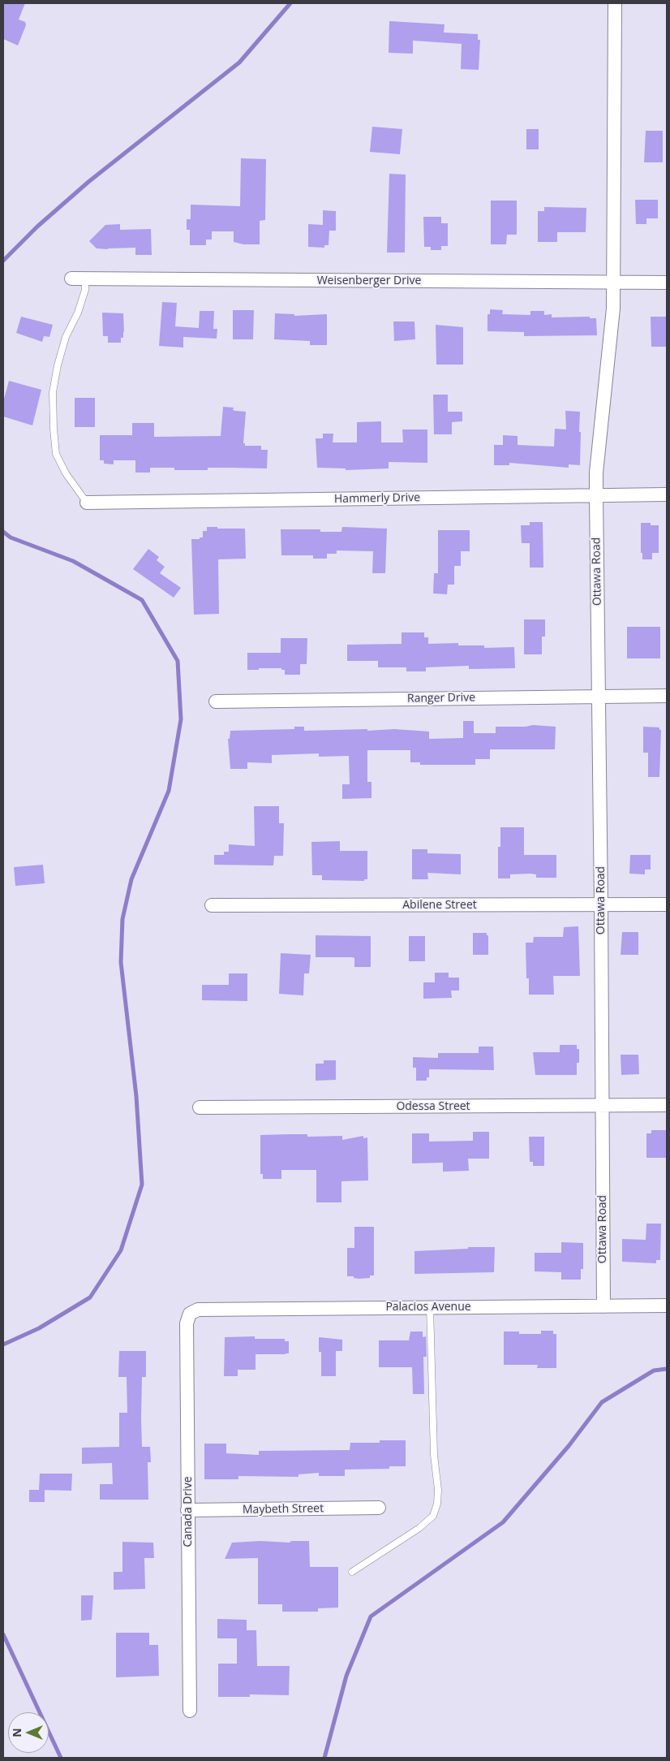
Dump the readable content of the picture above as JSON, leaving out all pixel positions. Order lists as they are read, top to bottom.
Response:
{
  "streets": {
    "street": [
      "Weisenberger Drive",
      "Hammerly Drive",
      "Ottawa Road",
      "Ranger Drive",
      "Abilene Street",
      "Odessa Street",
      "Palacios Avenue",
      "Maybeth Street",
      "Canada Drive"
    ]
  },
  "crossings": [
    ["Weisenberger Drive", "Ottawa Road"],
    ["Hammerly Drive", "Ottawa Road"],
    ["Ottawa Road", "Ranger Drive"],
    ["Ottawa Road", "Abilene Street"],
    ["Ottawa Road", "Odessa Street"],
    ["Ottawa Road", "Palacios Avenue"],
    ["Palacios Avenue", "Canada Drive"],
    ["Maybeth Street", "Canada Drive"]
  ],
  "north": "left"
}
